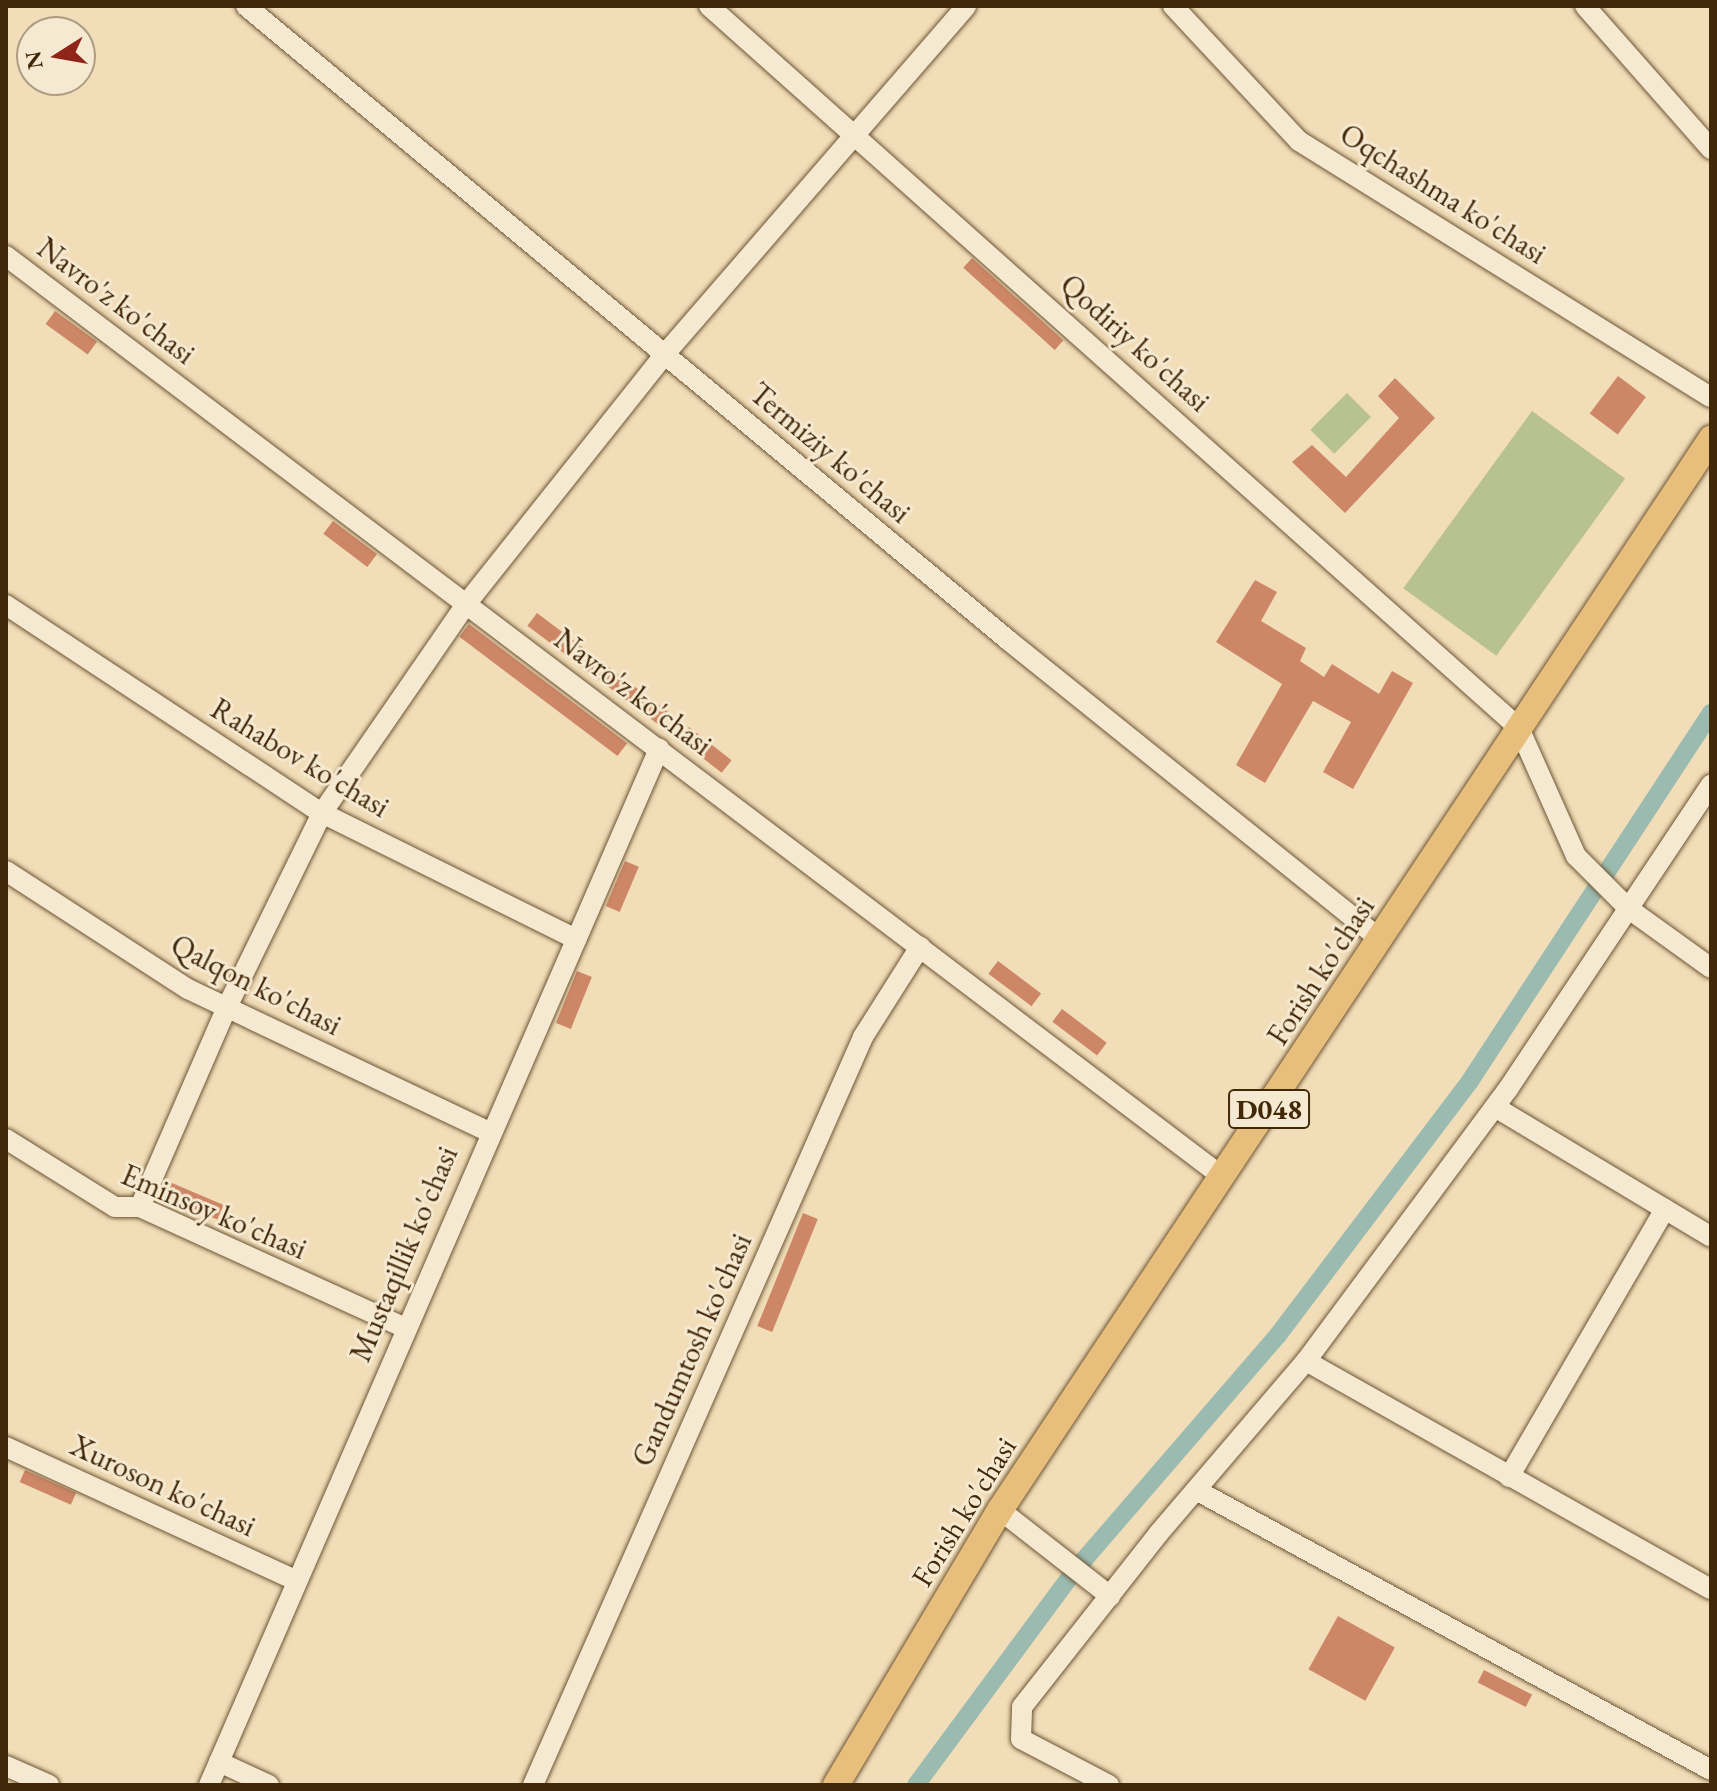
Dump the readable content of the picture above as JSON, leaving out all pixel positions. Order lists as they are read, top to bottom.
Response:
{
  "streets": {
    "main road": ["Forish ko'chasi", "D048"],
    "street": [
      "Oqchashma ko'chasi",
      "Navro'z ko'chasi",
      "Qodiriy ko'chasi",
      "Termiziy ko'chasi",
      "Rahabov ko'chasi",
      "Qalqon ko'chasi",
      "Eminsoy ko'chasi",
      "Mustaqillik ko'chasi",
      "Gandumtosh ko'chasi",
      "Xuroson ko'chasi"
    ]
  },
  "crossings": [
    ["Navro'z ko'chasi", "Forish ko'chasi"],
    ["Navro'z ko'chasi", "Mustaqillik ko'chasi"],
    ["Navro'z ko'chasi", "Gandumtosh ko'chasi"],
    ["Qodiriy ko'chasi", "Forish ko'chasi"],
    ["Termiziy ko'chasi", "Forish ko'chasi"],
    ["Rahabov ko'chasi", "Mustaqillik ko'chasi"],
    ["Qalqon ko'chasi", "Mustaqillik ko'chasi"],
    ["Eminsoy ko'chasi", "Mustaqillik ko'chasi"],
    ["Mustaqillik ko'chasi", "Xuroson ko'chasi"]
  ],
  "north": "left"
}
